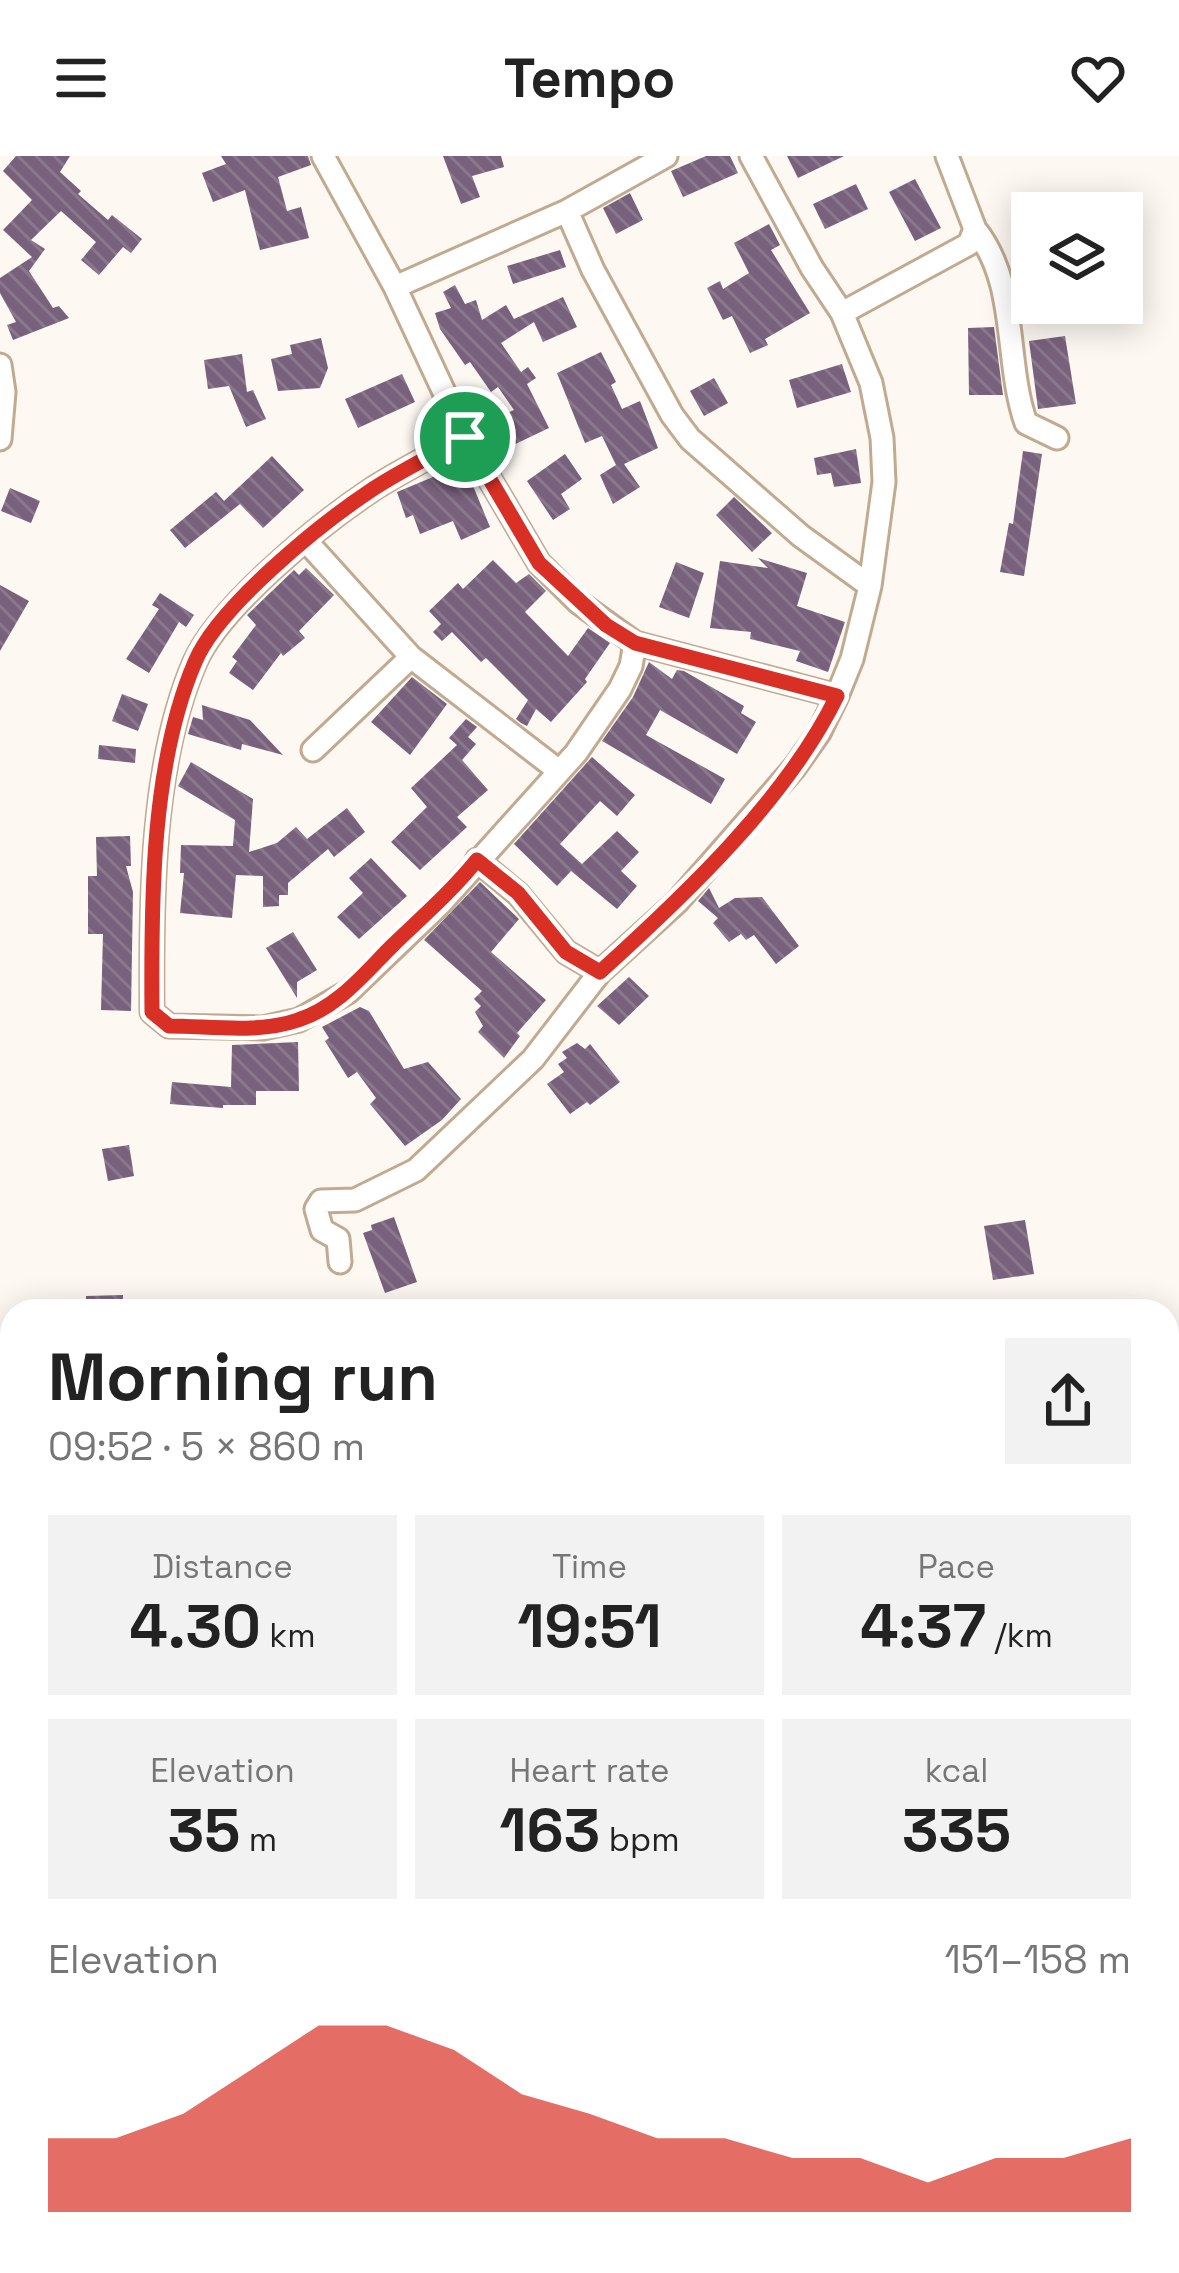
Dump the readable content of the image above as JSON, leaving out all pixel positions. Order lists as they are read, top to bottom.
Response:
{
  "page": {
    "header": "Tempo",
    "heading": ["Morning run", "09:52 · 5 × 860 m"],
    "stats": [
      ["Distance", "4.30 km"],
      ["Time", "19:51"],
      ["Pace", "4:37 /km"],
      ["Elevation", "35 m"],
      ["Heart rate", "163 bpm"],
      ["kcal", "335"]
    ],
    "chart": ["Elevation", "151–158 m"]
  }
}
